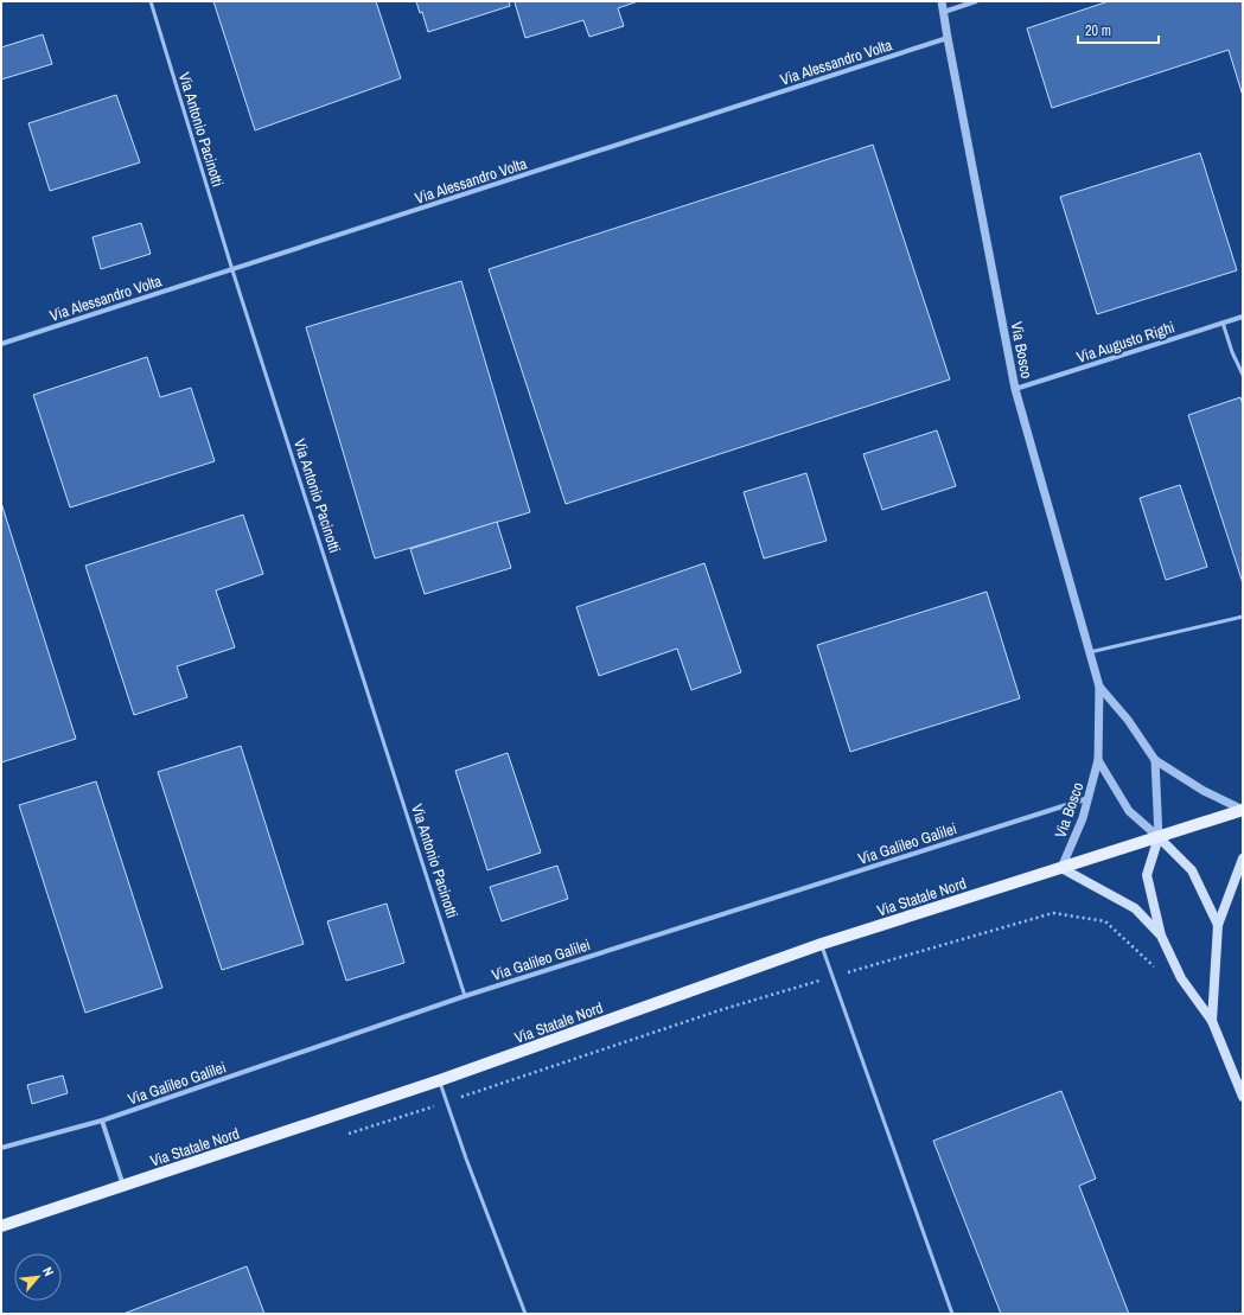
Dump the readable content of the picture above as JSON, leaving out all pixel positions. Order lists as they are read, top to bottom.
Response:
{
  "streets": {
    "main road": ["Via Statale Nord"],
    "street": [
      "Via Alessandro Volta",
      "Via Augusto Righi",
      "Via Bosco",
      "Via Galileo Galilei"
    ],
    "lane": ["Via Antonio Pacinotti"]
  },
  "crossings": [
    ["Via Alessandro Volta", "Via Antonio Pacinotti"],
    ["Via Alessandro Volta", "Via Bosco"],
    ["Via Antonio Pacinotti", "Via Galileo Galilei"],
    ["Via Augusto Righi", "Via Bosco"],
    ["Via Bosco", "Via Galileo Galilei"],
    ["Via Bosco", "Via Statale Nord"]
  ],
  "scale_bar": "20 m",
  "north": "top right"
}
